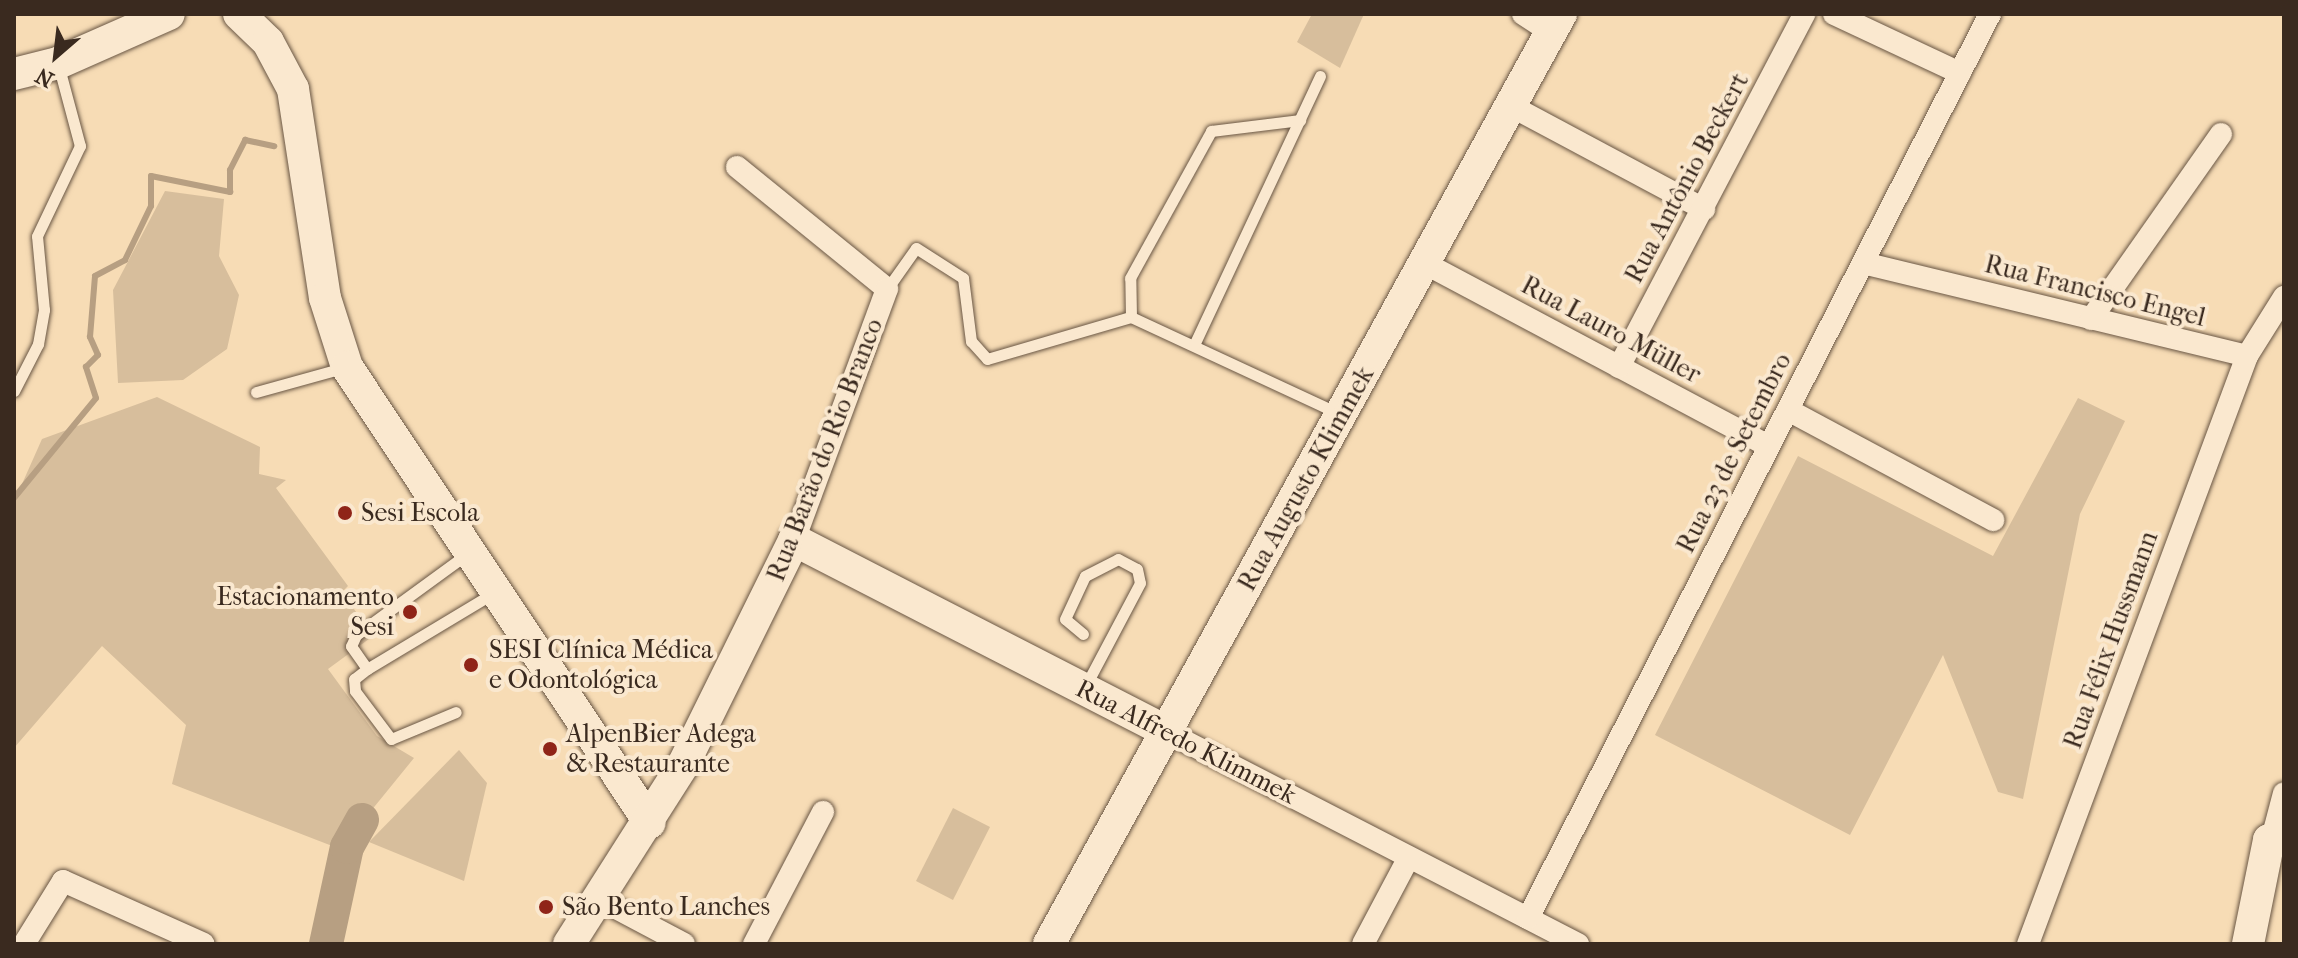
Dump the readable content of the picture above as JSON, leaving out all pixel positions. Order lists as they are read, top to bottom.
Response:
{
  "streets": {
    "street": [
      "Rua Antônio Beckert",
      "Rua Francisco Engel",
      "Rua Lauro Müller",
      "Rua Barão do Rio Branco",
      "Rua 23 de Setembro",
      "Rua Augusto Klimmek",
      "Rua Félix Hussmann",
      "Rua Alfredo Klimmek"
    ]
  },
  "crossings": [
    ["Rua Antônio Beckert", "Rua Lauro Müller"],
    ["Rua Francisco Engel", "Rua 23 de Setembro"],
    ["Rua Francisco Engel", "Rua Félix Hussmann"],
    ["Rua Lauro Müller", "Rua 23 de Setembro"],
    ["Rua Lauro Müller", "Rua Augusto Klimmek"],
    ["Rua Barão do Rio Branco", "Rua Alfredo Klimmek"],
    ["Rua 23 de Setembro", "Rua Alfredo Klimmek"],
    ["Rua Augusto Klimmek", "Rua Alfredo Klimmek"]
  ],
  "places": [
    "Sesi Escola",
    "Estacionamento Sesi",
    "SESI Clínica Médica e Odontológica",
    "AlpenBier Adega & Restaurante",
    "São Bento Lanches"
  ],
  "north": "bottom left"
}
